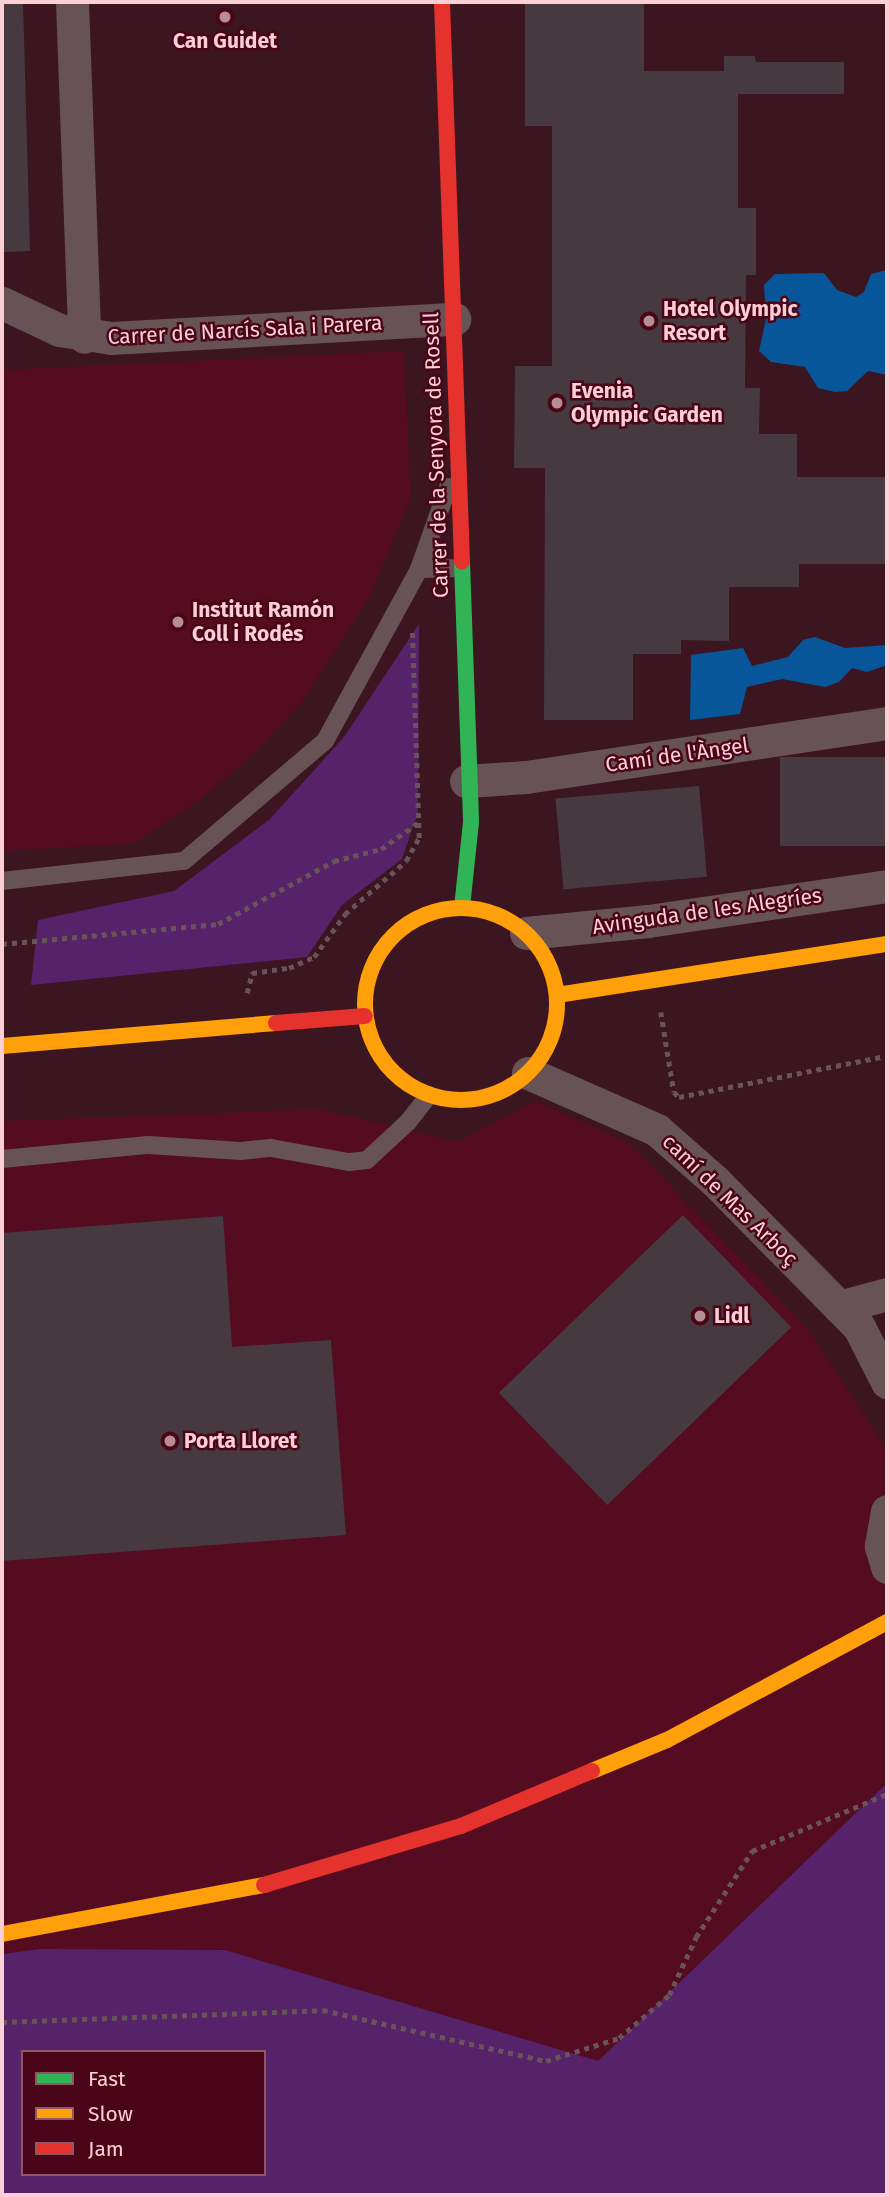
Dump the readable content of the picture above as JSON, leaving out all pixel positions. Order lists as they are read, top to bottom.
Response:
{
  "streets": {
    "street": [
      "Carrer de Narcís Sala i Parera",
      "Carrer de la Senyora de Rosell",
      "Camí de l'Àngel",
      "Avinguda de les Alegríes",
      "camí de Mas Arboç"
    ]
  },
  "crossings": [
    ["Carrer de Narcís Sala i Parera", "Carrer de la Senyora de Rosell"],
    ["Carrer de la Senyora de Rosell", "Camí de l'Àngel"],
    ["Carrer de la Senyora de Rosell", "Avinguda de les Alegríes"],
    ["Carrer de la Senyora de Rosell", "camí de Mas Arboç"],
    ["Avinguda de les Alegríes", "camí de Mas Arboç"]
  ],
  "places": [
    "Can Guidet",
    "Hotel Olympic Resort",
    "Evenia Olympic Garden",
    "Institut Ramón Coll i Rodés",
    "Lidl",
    "Porta Lloret"
  ],
  "legend": ["Fast", "Slow", "Jam"]
}
